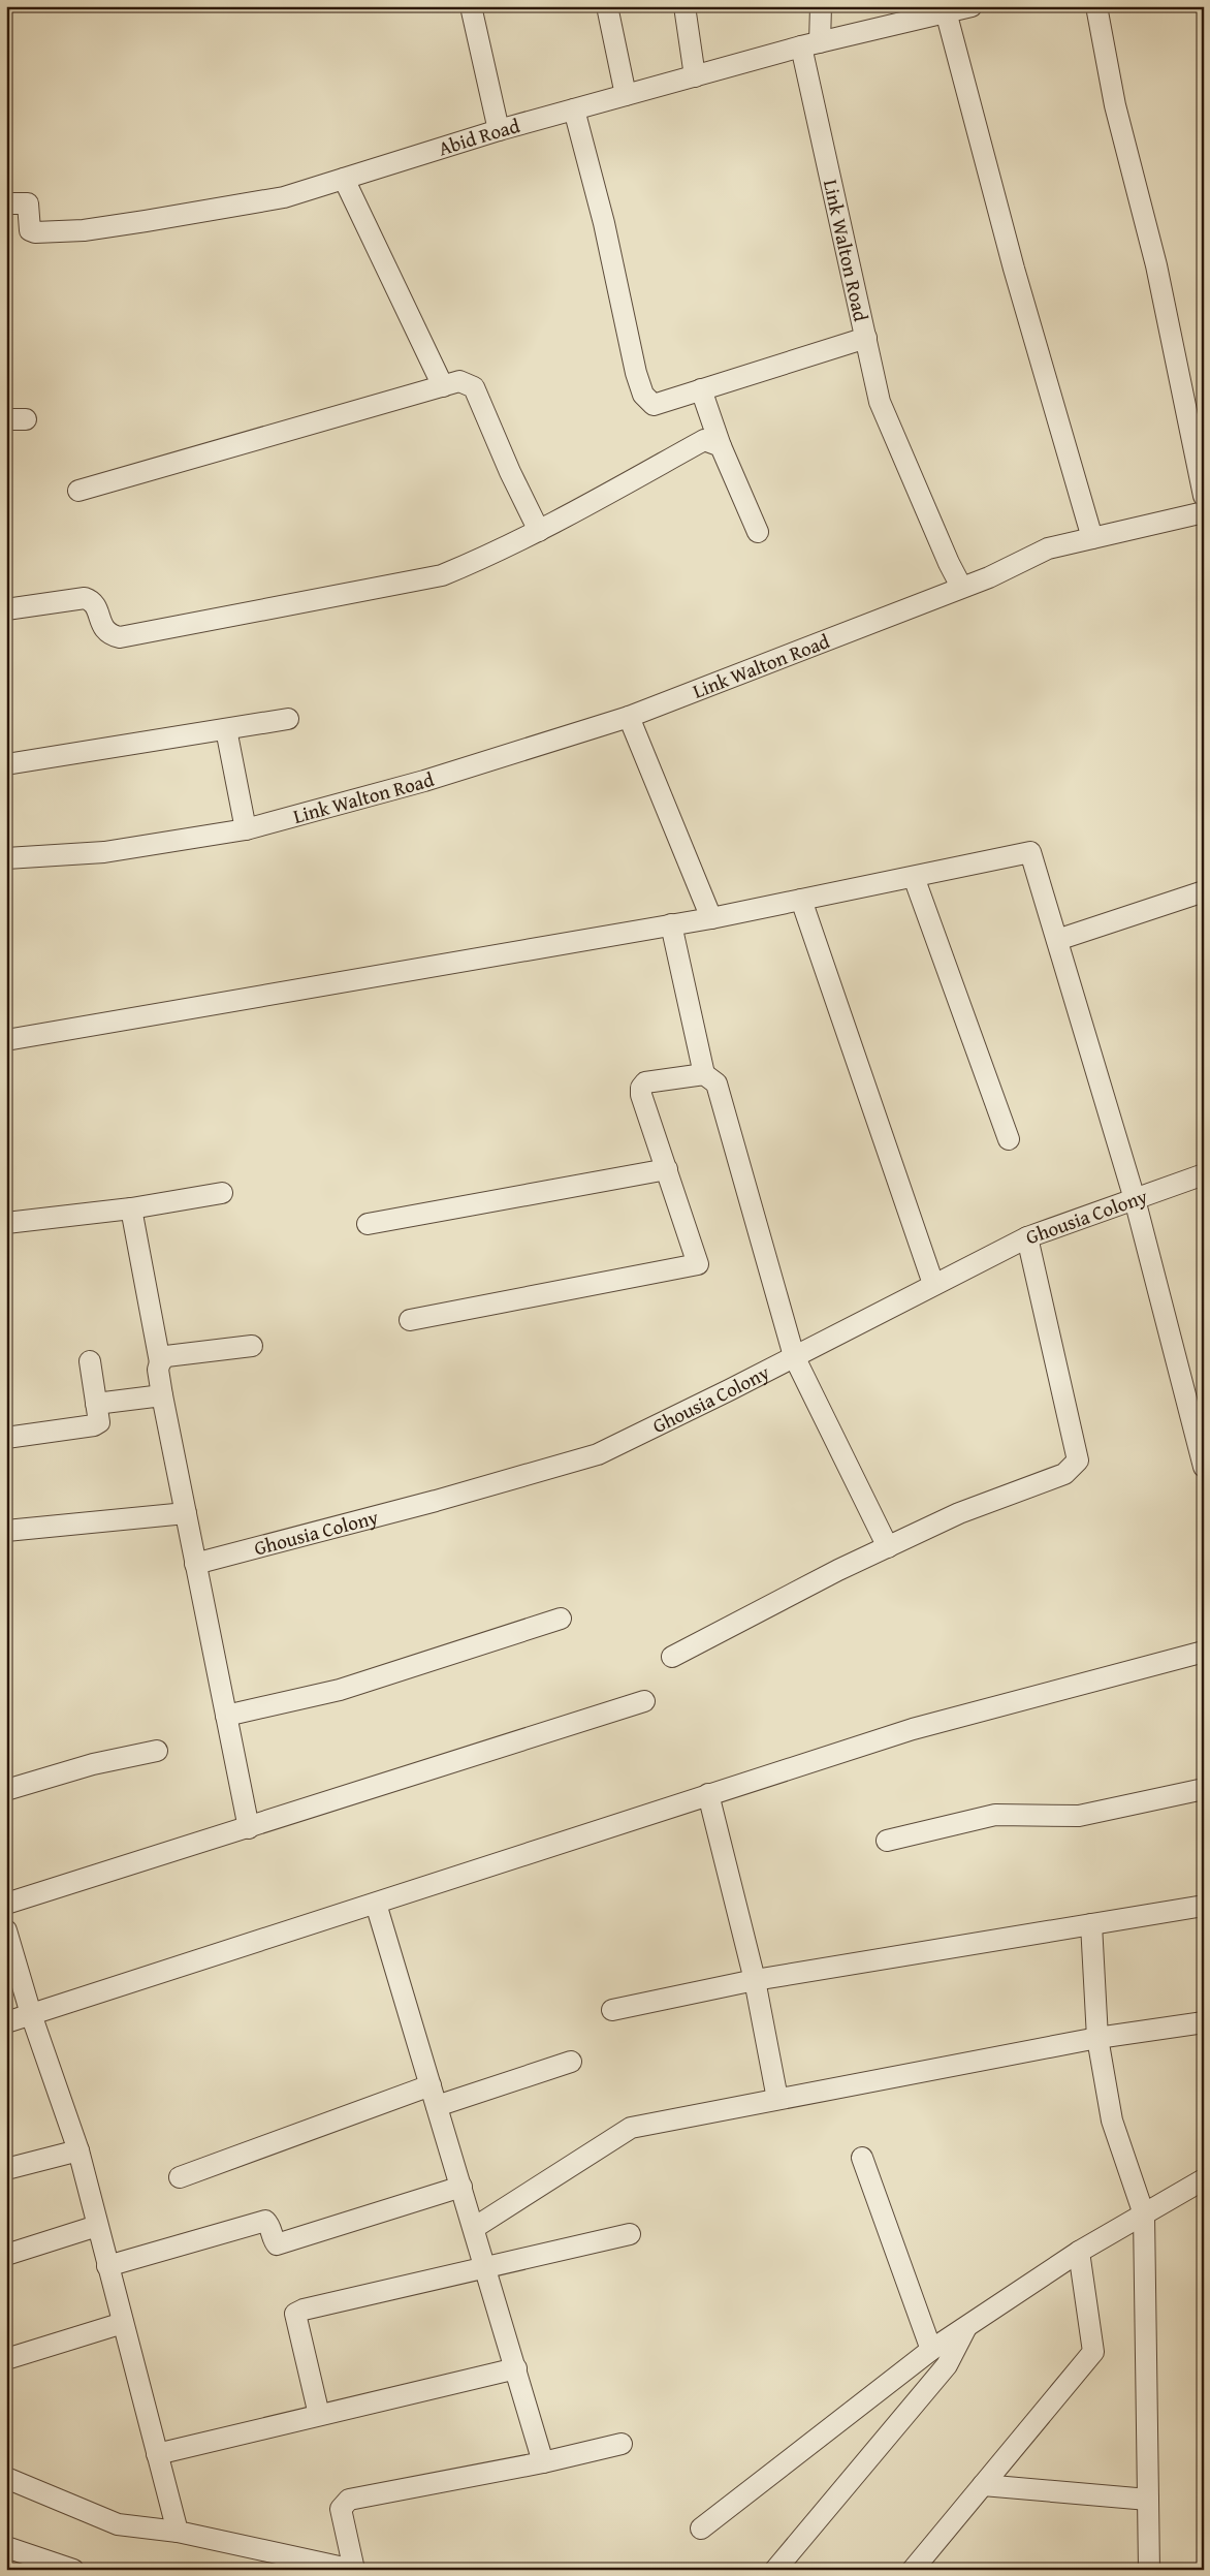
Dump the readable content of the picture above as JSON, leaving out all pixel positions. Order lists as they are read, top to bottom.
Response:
{
  "streets": {
    "street": ["Abid Road", "Link Walton Road", "Ghousia Colony"]
  },
  "crossings": [
    ["Abid Road", "Link Walton Road"]
  ]
}
